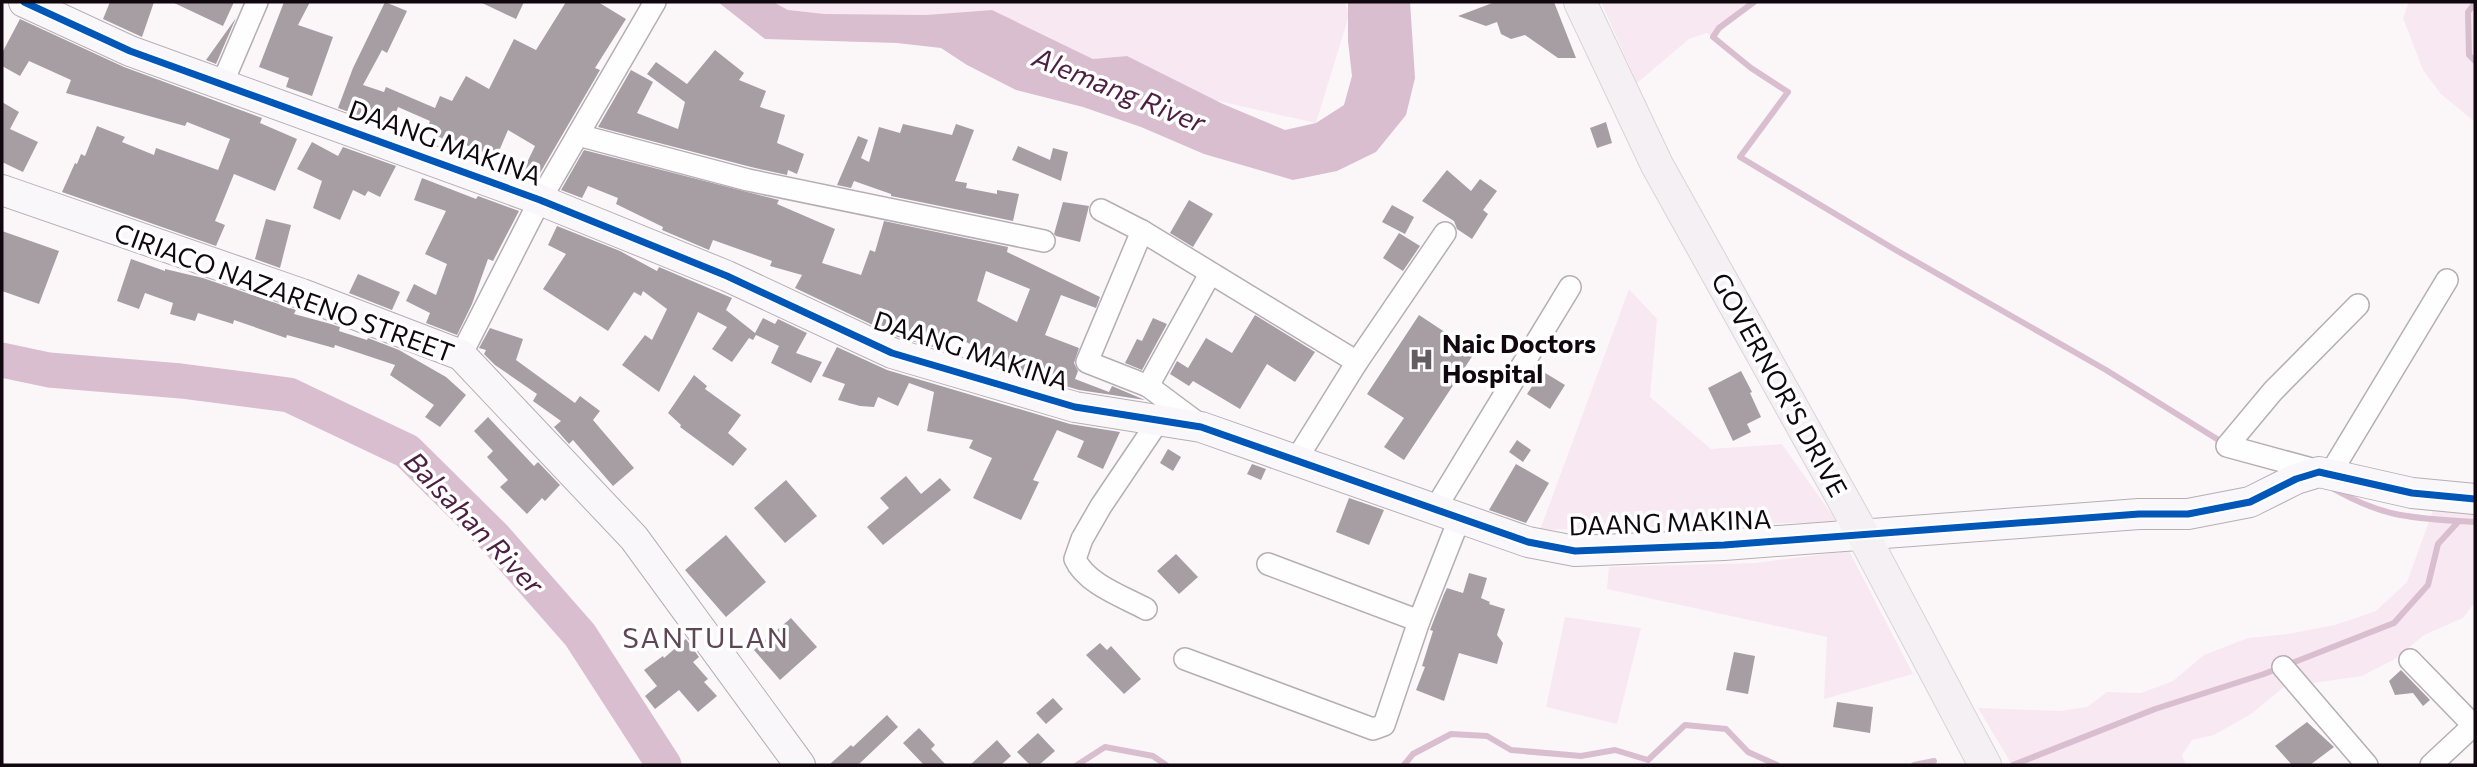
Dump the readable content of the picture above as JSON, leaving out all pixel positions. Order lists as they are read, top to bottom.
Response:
{
  "streets": {
    "main road": ["GOVERNOR'S DRIVE"],
    "street": ["DAANG MAKINA", "CIRIACO NAZARENO STREET"]
  },
  "crossings": [
    ["DAANG MAKINA", "GOVERNOR'S DRIVE"]
  ],
  "districts": ["SANTULAN"],
  "water": ["Alemang River", "Balsahan River"],
  "places": {
    "hospital": ["Naic Doctors Hospital"]
  }
}
